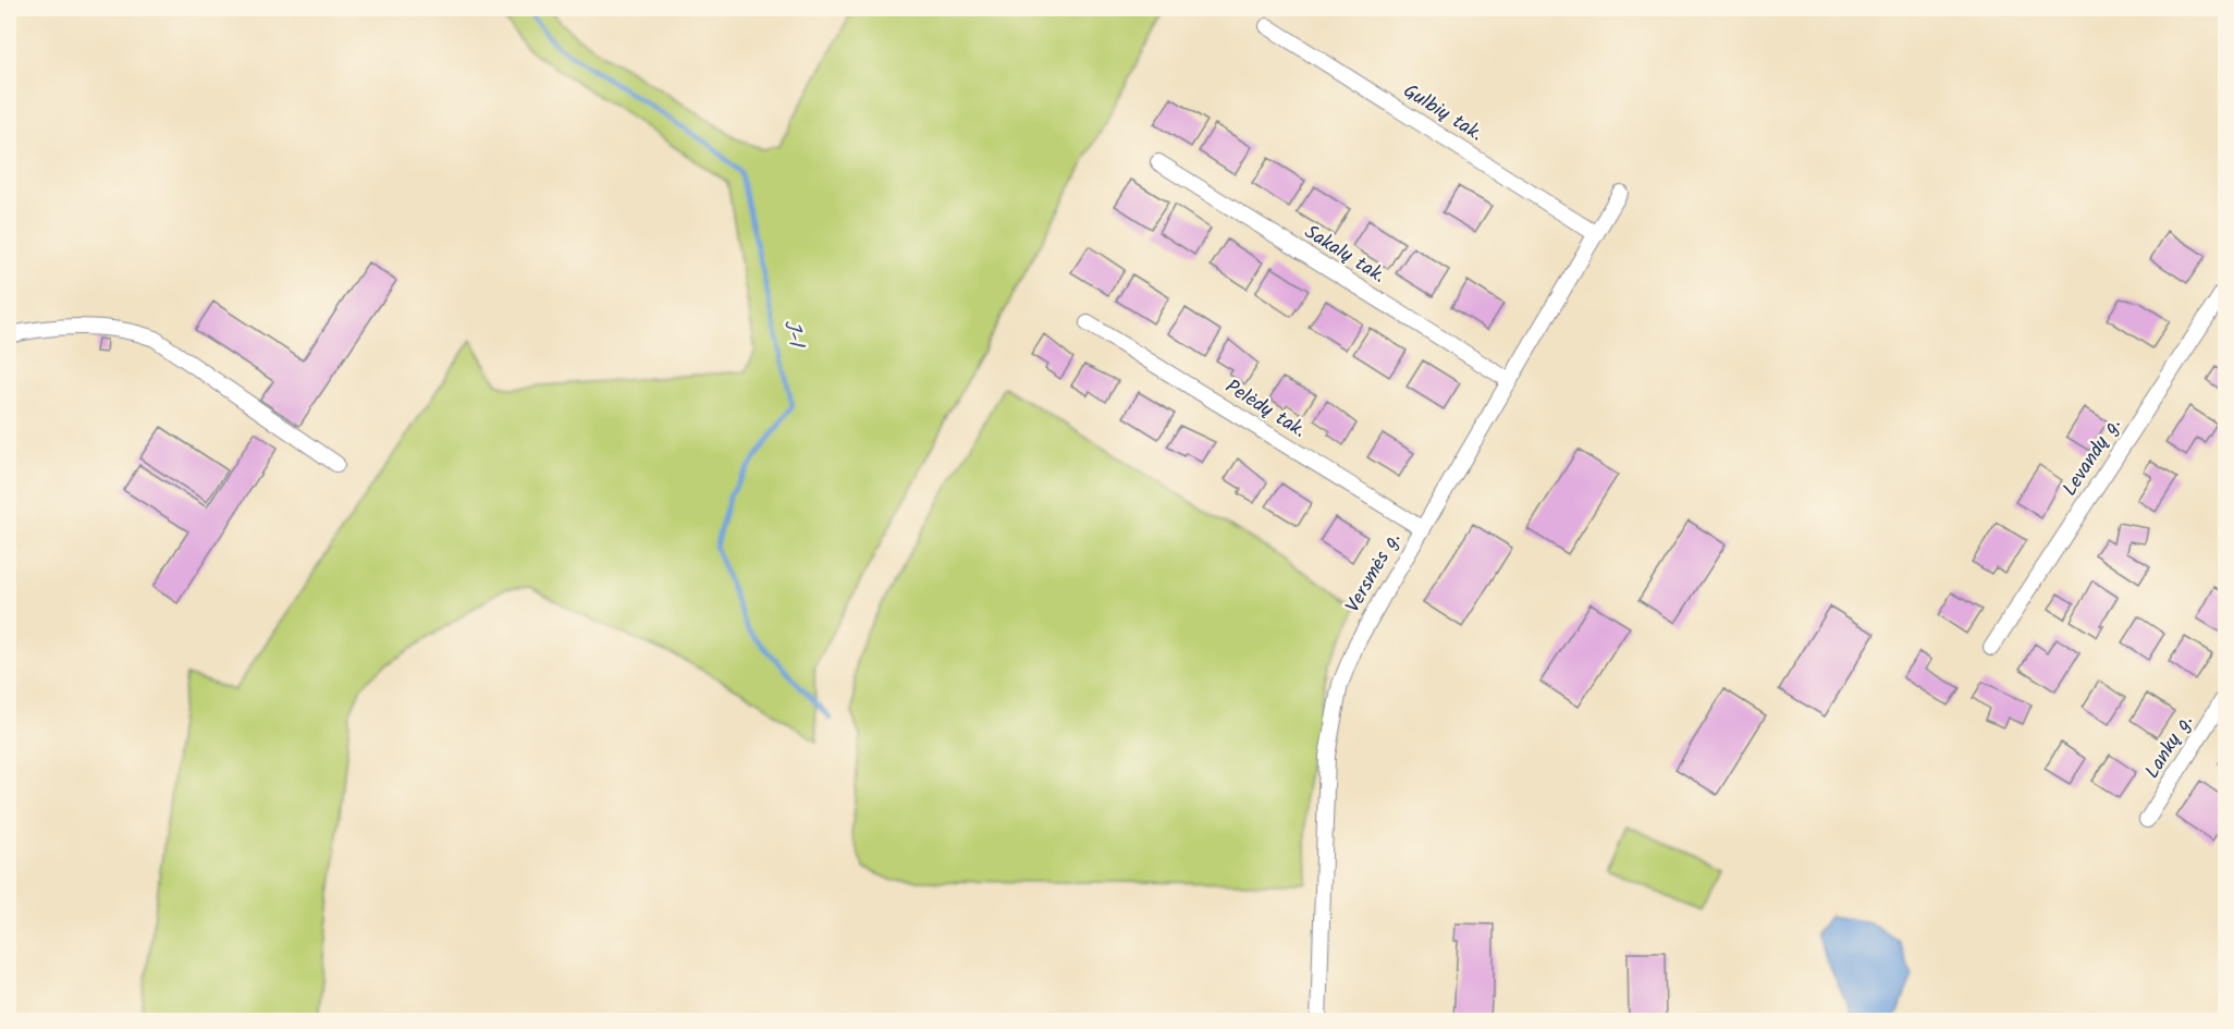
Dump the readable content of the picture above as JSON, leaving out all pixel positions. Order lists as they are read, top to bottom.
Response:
{
  "streets": {
    "street": [
      "Gulbių tak.",
      "Sakalų tak.",
      "Pelėdų tak.",
      "Levandų g.",
      "Versmės g.",
      "Lankų g."
    ]
  },
  "crossings": [
    ["Gulbių tak.", "Versmės g."],
    ["Sakalų tak.", "Versmės g."],
    ["Pelėdų tak.", "Versmės g."]
  ],
  "water": ["J-1"]
}
